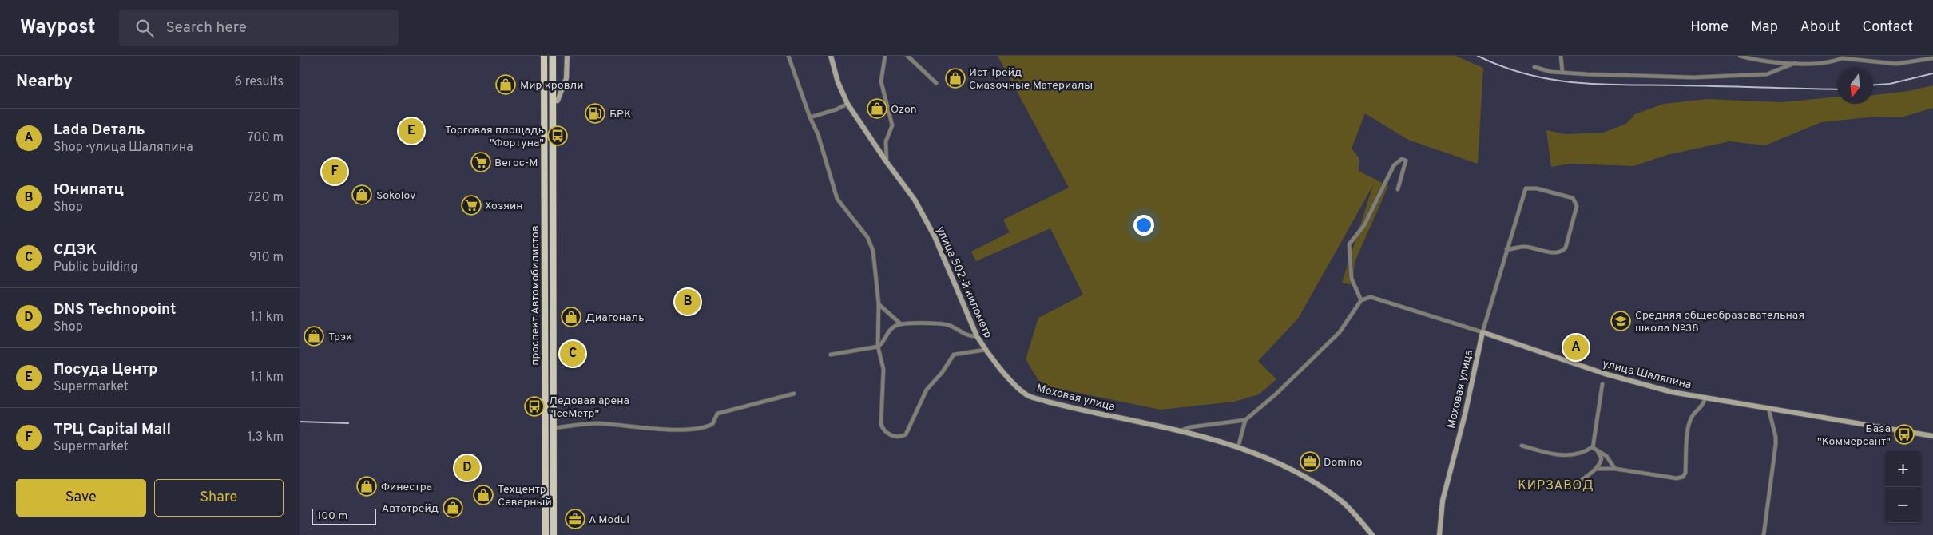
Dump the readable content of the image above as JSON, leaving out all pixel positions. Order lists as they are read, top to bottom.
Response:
{
  "streets": {
    "main road": ["проспект Автомобилистов"],
    "street": ["улица 502-й километр", "улица Шаляпина", "Моховая улица"]
  },
  "crossings": [
    ["улица 502-й километр", "Моховая улица"],
    ["улица Шаляпина", "Моховая улица"]
  ],
  "districts": ["КИРЗАВОД"],
  "places": {
    "shop": [
      "Ист Трейд Смазочные Материалы",
      "Мир кровли",
      "Ozon",
      "Sokolov",
      "Диагональ",
      "Трэк",
      "Финестра",
      "Техцентр Северный",
      "Автотрейд"
    ],
    "fuel station": ["БРК"],
    "bus stop": ["Торговая площадь \"Фортуна\"", "Ледовая арена \"IceМетр\"", "База \"Коммерсант\""],
    "supermarket": ["Вегос-М", "Хозяин"],
    "school or university": ["Средняя общеобразовательная школа №38"],
    "office": ["Domino", "A Modul"]
  },
  "scale_bar": "100 m",
  "north": "bottom",
  "page": {
    "header": "Waypost",
    "search": "Search here",
    "nav": [
      "Home",
      "Map",
      "About",
      "Contact"
    ],
    "heading": ["Nearby", "6 results"],
    "list": [
      {
        "mark": "A",
        "name": "Lada Dеталь",
        "note": "Shop · улица Шаляпина",
        "value": "700 m"
      },
      {
        "mark": "B",
        "name": "Юнипатц",
        "note": "Shop",
        "value": "720 m"
      },
      {
        "mark": "C",
        "name": "СДЭК",
        "note": "Public building",
        "value": "910 m"
      },
      {
        "mark": "D",
        "name": "DNS Technopoint",
        "note": "Shop",
        "value": "1.1 km"
      },
      {
        "mark": "E",
        "name": "Посуда Центр",
        "note": "Supermarket",
        "value": "1.1 km"
      },
      {
        "mark": "F",
        "name": "ТРЦ Capital Mall",
        "note": "Supermarket",
        "value": "1.3 km"
      }
    ],
    "pins": [
      "E",
      "F",
      "B",
      "A",
      "C",
      "D"
    ],
    "map_buttons": ["+", "−"],
    "buttons": ["Save", "Share"],
    "scale": "100 m"
  }
}
